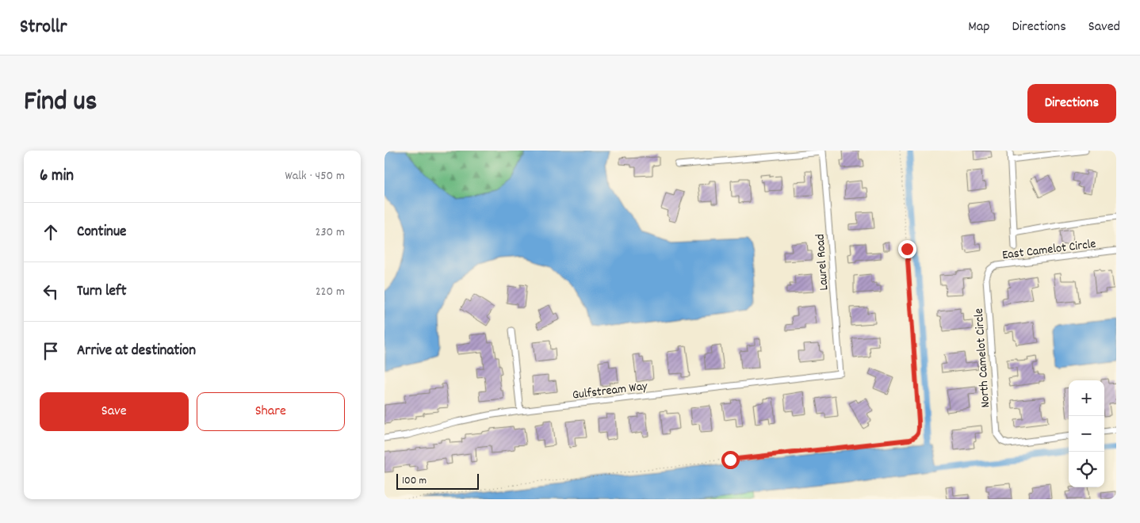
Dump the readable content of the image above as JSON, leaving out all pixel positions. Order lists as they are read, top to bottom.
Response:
{
  "streets": {
    "street": [
      "East Camelot Circle",
      "Laurel Road",
      "North Camelot Circle",
      "Gulfstream Way"
    ]
  },
  "crossings": [
    ["East Camelot Circle", "North Camelot Circle"],
    ["Laurel Road", "Gulfstream Way"]
  ],
  "scale_bar": "100 m",
  "page": {
    "header": "Strollr",
    "nav": ["Map", "Directions", "Saved"],
    "title": "Find us",
    "buttons": [
      "Directions",
      ["Save", "Share"]
    ],
    "heading": ["6 min", "Walk · 450 m"],
    "list": [
      ["Continue", "230 m"],
      ["Turn left", "220 m"],
      "Arrive at destination"
    ],
    "map_buttons": ["+", "−"],
    "scale": "100 m"
  }
}
